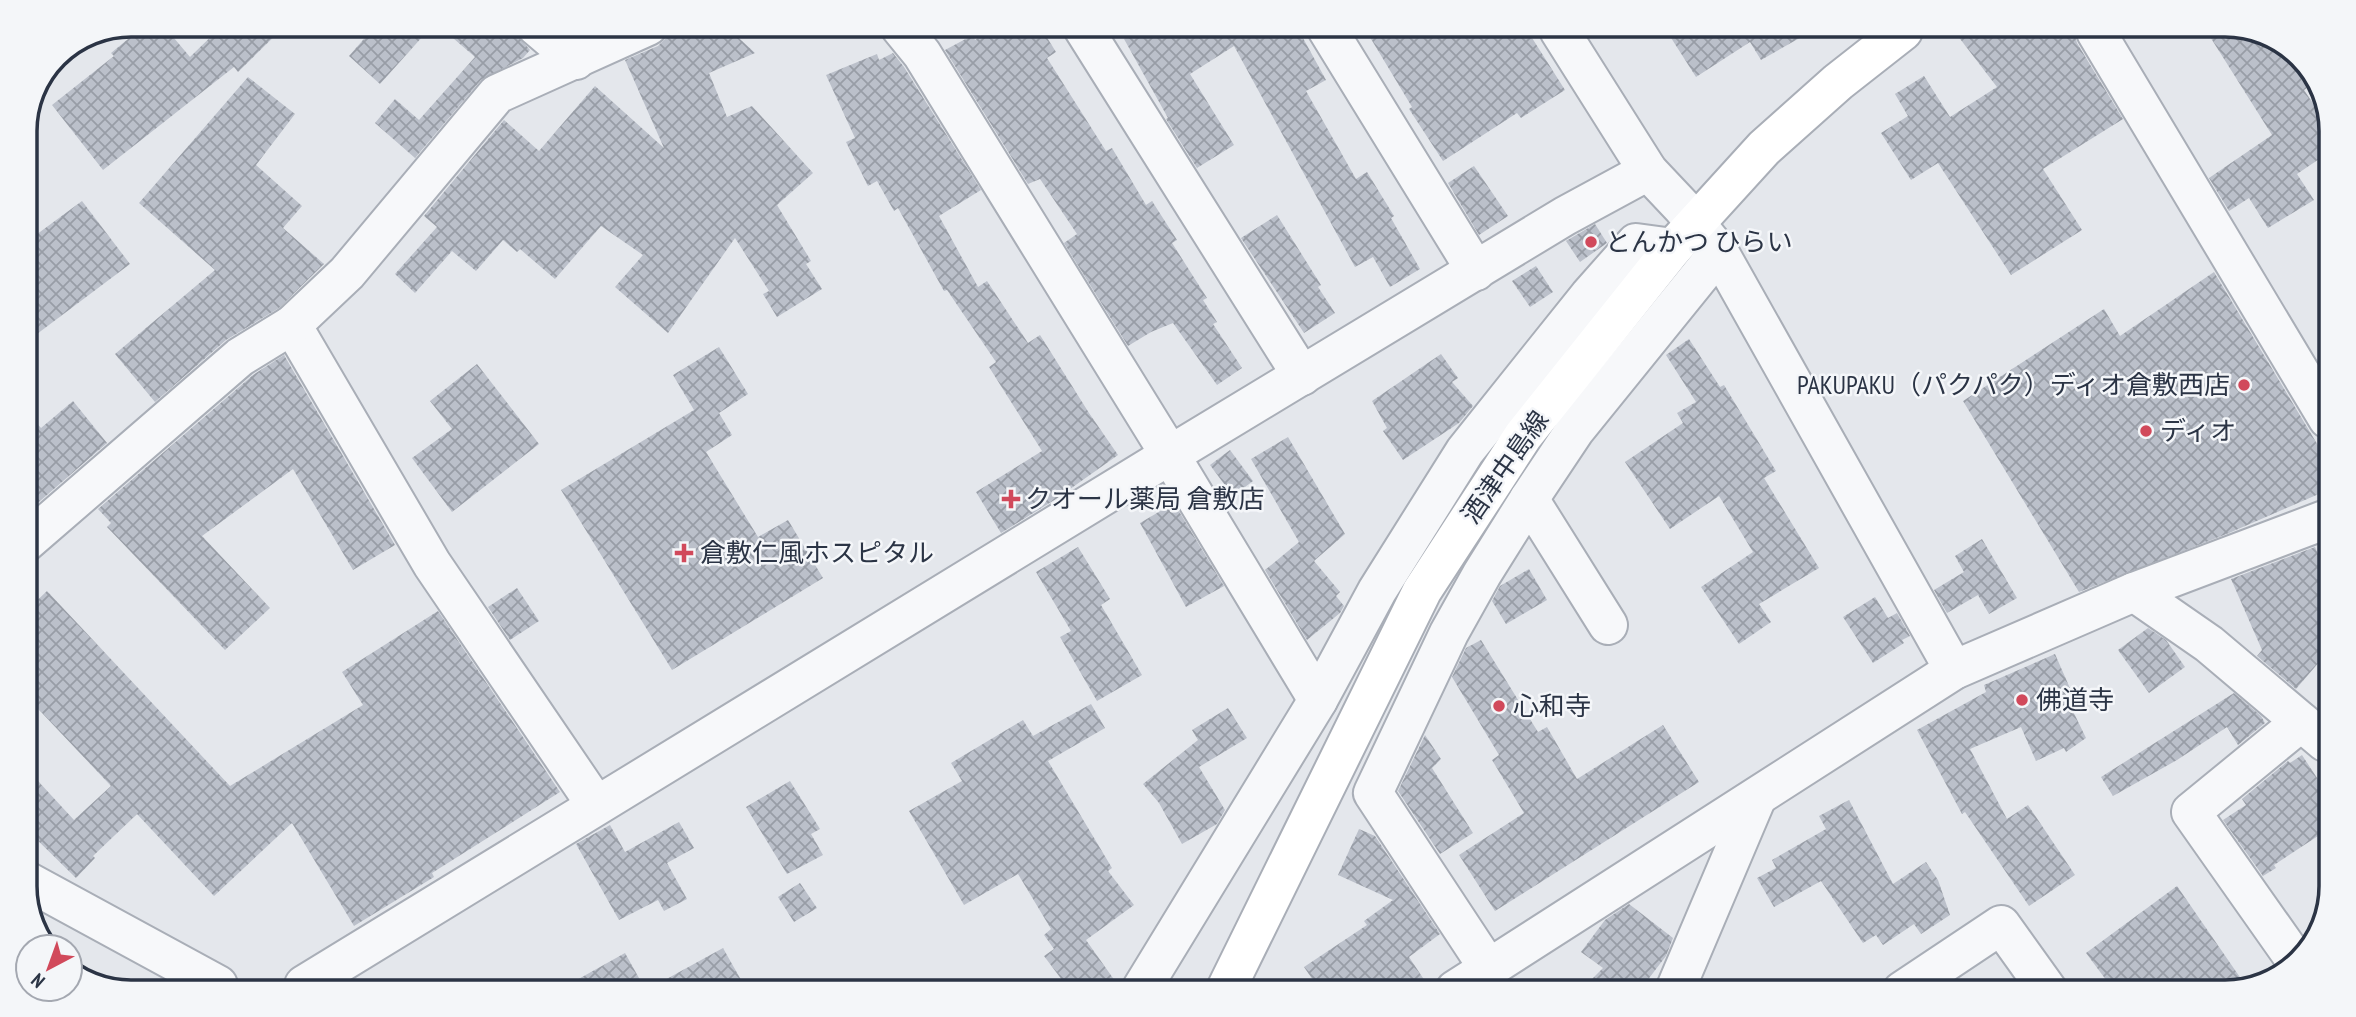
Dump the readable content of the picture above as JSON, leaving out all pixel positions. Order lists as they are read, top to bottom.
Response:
{
  "streets": {
    "main road": ["酒津中島線"]
  },
  "places": {
    "other": [
      "とんかつ ひらい",
      "PAKUPAKU（パクパク）ディオ倉敷西店",
      "ディオ",
      "佛道寺",
      "心和寺"
    ],
    "health": ["クオール薬局 倉敷店", "倉敷仁風ホスピタル"]
  },
  "north": "bottom left"
}
